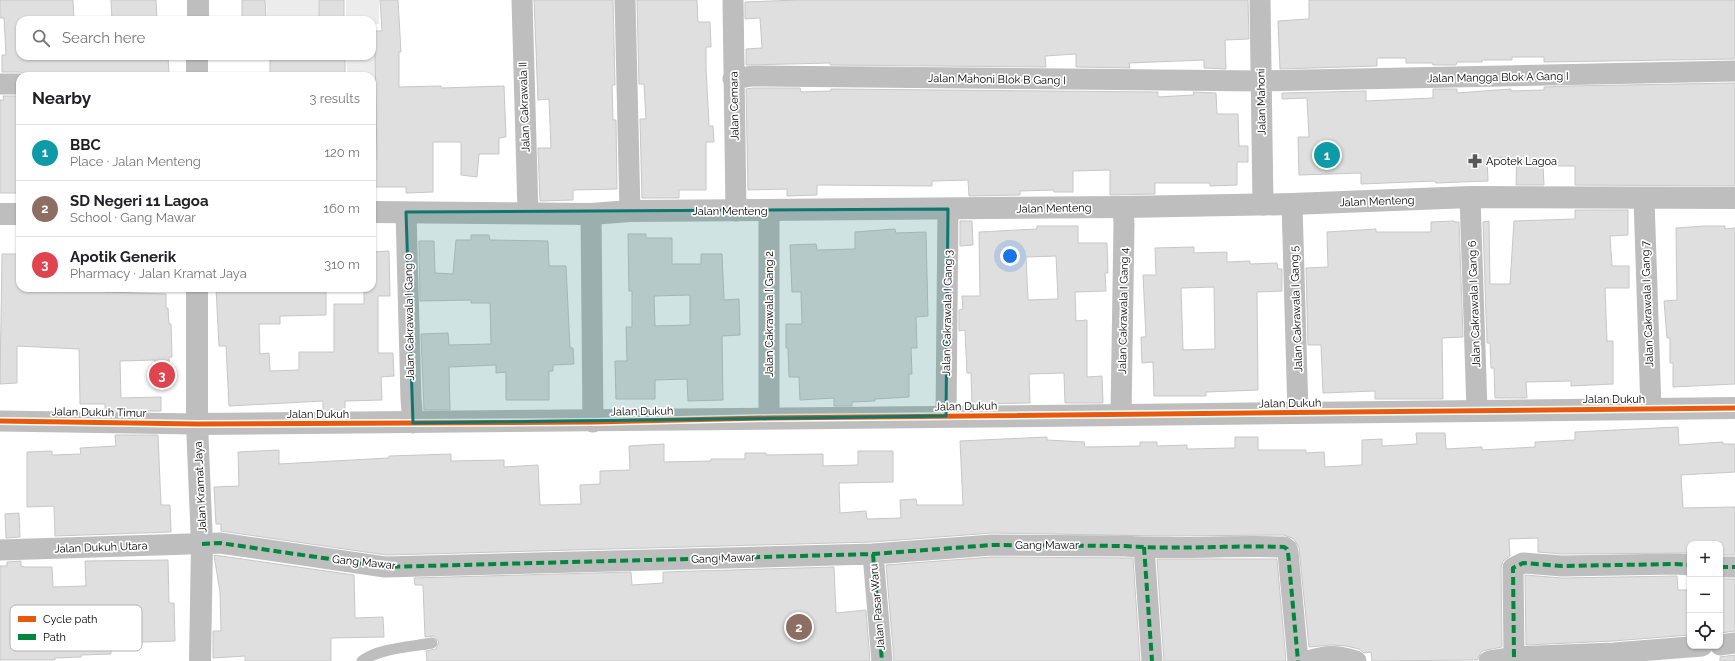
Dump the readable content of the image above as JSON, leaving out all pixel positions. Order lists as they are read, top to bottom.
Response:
{
  "streets": {
    "street": [
      "Jalan Mangga Blok A Gang I",
      "Jalan Mahoni Blok B Gang I",
      "Jalan Mahoni",
      "Jalan Cemara",
      "Jalan Cakrawala II",
      "Jalan Menteng",
      "Jalan Cakrawala I Gang 6",
      "Jalan Cakrawala I Gang 7",
      "Jalan Cakrawala I Gang 5",
      "Jalan Cakrawala I Gang 4",
      "Jalan Cakrawala I Gang 3",
      "Jalan Cakrawala I Gang 2",
      "Jalan Cakrawala I Gang 0",
      "Jalan Dukuh",
      "Jalan Dukuh Timur",
      "Jalan Kramat Jaya",
      "Gang Mawar",
      "Jalan Dukuh Utara",
      "Jalan Pasar Waru"
    ]
  },
  "crossings": [
    ["Jalan Mangga Blok A Gang I", "Jalan Mahoni Blok B Gang I"],
    ["Jalan Mangga Blok A Gang I", "Jalan Mahoni"],
    ["Jalan Mahoni Blok B Gang I", "Jalan Mahoni"],
    ["Jalan Mahoni Blok B Gang I", "Jalan Cemara"],
    ["Jalan Mahoni", "Jalan Menteng"],
    ["Jalan Cemara", "Jalan Menteng"],
    ["Jalan Cakrawala II", "Jalan Menteng"],
    ["Jalan Menteng", "Jalan Cakrawala I Gang 6"],
    ["Jalan Menteng", "Jalan Cakrawala I Gang 7"],
    ["Jalan Menteng", "Jalan Cakrawala I Gang 5"],
    ["Jalan Menteng", "Jalan Cakrawala I Gang 4"],
    ["Jalan Menteng", "Jalan Cakrawala I Gang 3"],
    ["Jalan Menteng", "Jalan Cakrawala I Gang 2"],
    ["Jalan Menteng", "Jalan Cakrawala I Gang 0"],
    ["Jalan Cakrawala I Gang 6", "Jalan Dukuh"],
    ["Jalan Cakrawala I Gang 7", "Jalan Dukuh"],
    ["Jalan Cakrawala I Gang 5", "Jalan Dukuh"],
    ["Jalan Cakrawala I Gang 4", "Jalan Dukuh"],
    ["Jalan Cakrawala I Gang 3", "Jalan Dukuh"],
    ["Jalan Cakrawala I Gang 2", "Jalan Dukuh"],
    ["Jalan Cakrawala I Gang 0", "Jalan Dukuh"],
    ["Jalan Dukuh", "Jalan Dukuh Timur"],
    ["Jalan Dukuh", "Jalan Kramat Jaya"],
    ["Jalan Dukuh Timur", "Jalan Kramat Jaya"],
    ["Jalan Kramat Jaya", "Gang Mawar"],
    ["Jalan Kramat Jaya", "Jalan Dukuh Utara"],
    ["Gang Mawar", "Jalan Dukuh Utara"],
    ["Gang Mawar", "Jalan Pasar Waru"]
  ],
  "places": {
    "pharmacy": ["Apotek Lagoa"]
  },
  "legend": ["Cycle path", "Path"],
  "page": {
    "search": "Search here",
    "heading": ["Nearby", "3 results"],
    "list": [
      {
        "mark": "1",
        "name": "BBC",
        "note": "Place · Jalan Menteng",
        "value": "120 m"
      },
      {
        "mark": "2",
        "name": "SD Negeri 11 Lagoa",
        "note": "School · Gang Mawar",
        "value": "160 m"
      },
      {
        "mark": "3",
        "name": "Apotik Generik",
        "note": "Pharmacy · Jalan Kramat Jaya",
        "value": "310 m"
      }
    ],
    "pins": ["1", "3", "2"],
    "map_buttons": ["+", "−"]
  }
}
